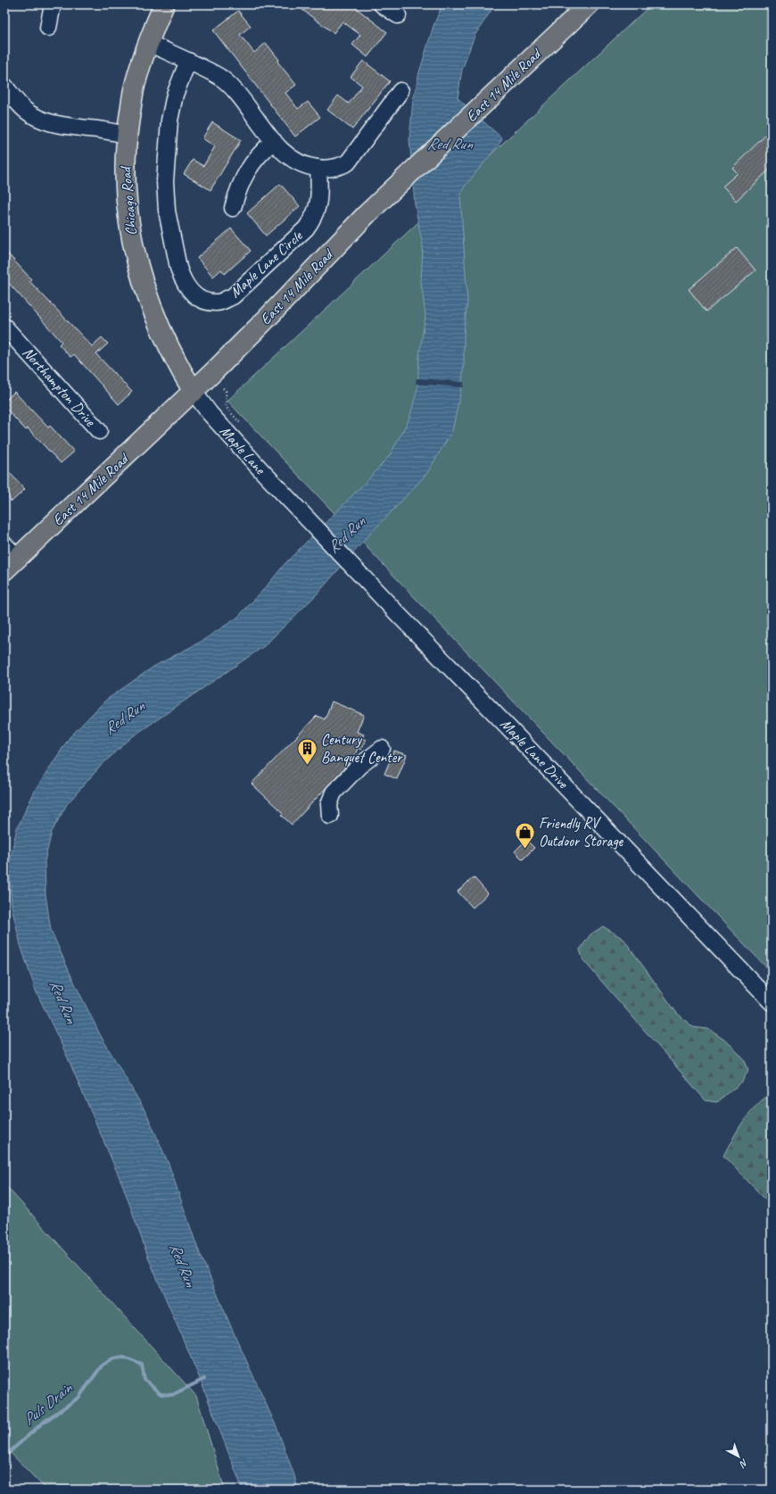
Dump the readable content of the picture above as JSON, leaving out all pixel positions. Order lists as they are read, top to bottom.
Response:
{
  "streets": {
    "main road": ["East 14 Mile Road", "Chicago Road"],
    "street": [
      "Maple Lane Circle",
      "Northampton Drive",
      "Maple Lane",
      "Maple Lane Drive"
    ]
  },
  "crossings": [
    ["East 14 Mile Road", "Chicago Road"],
    ["East 14 Mile Road", "Maple Lane"],
    ["Chicago Road", "Maple Lane"],
    ["Maple Lane", "Maple Lane Drive"]
  ],
  "water": ["Red Run", "Puls Drain"],
  "places": {
    "building": ["Century Banquet Center"],
    "shop": ["Friendly RV Outdoor Storage"]
  },
  "north": "bottom right"
}
